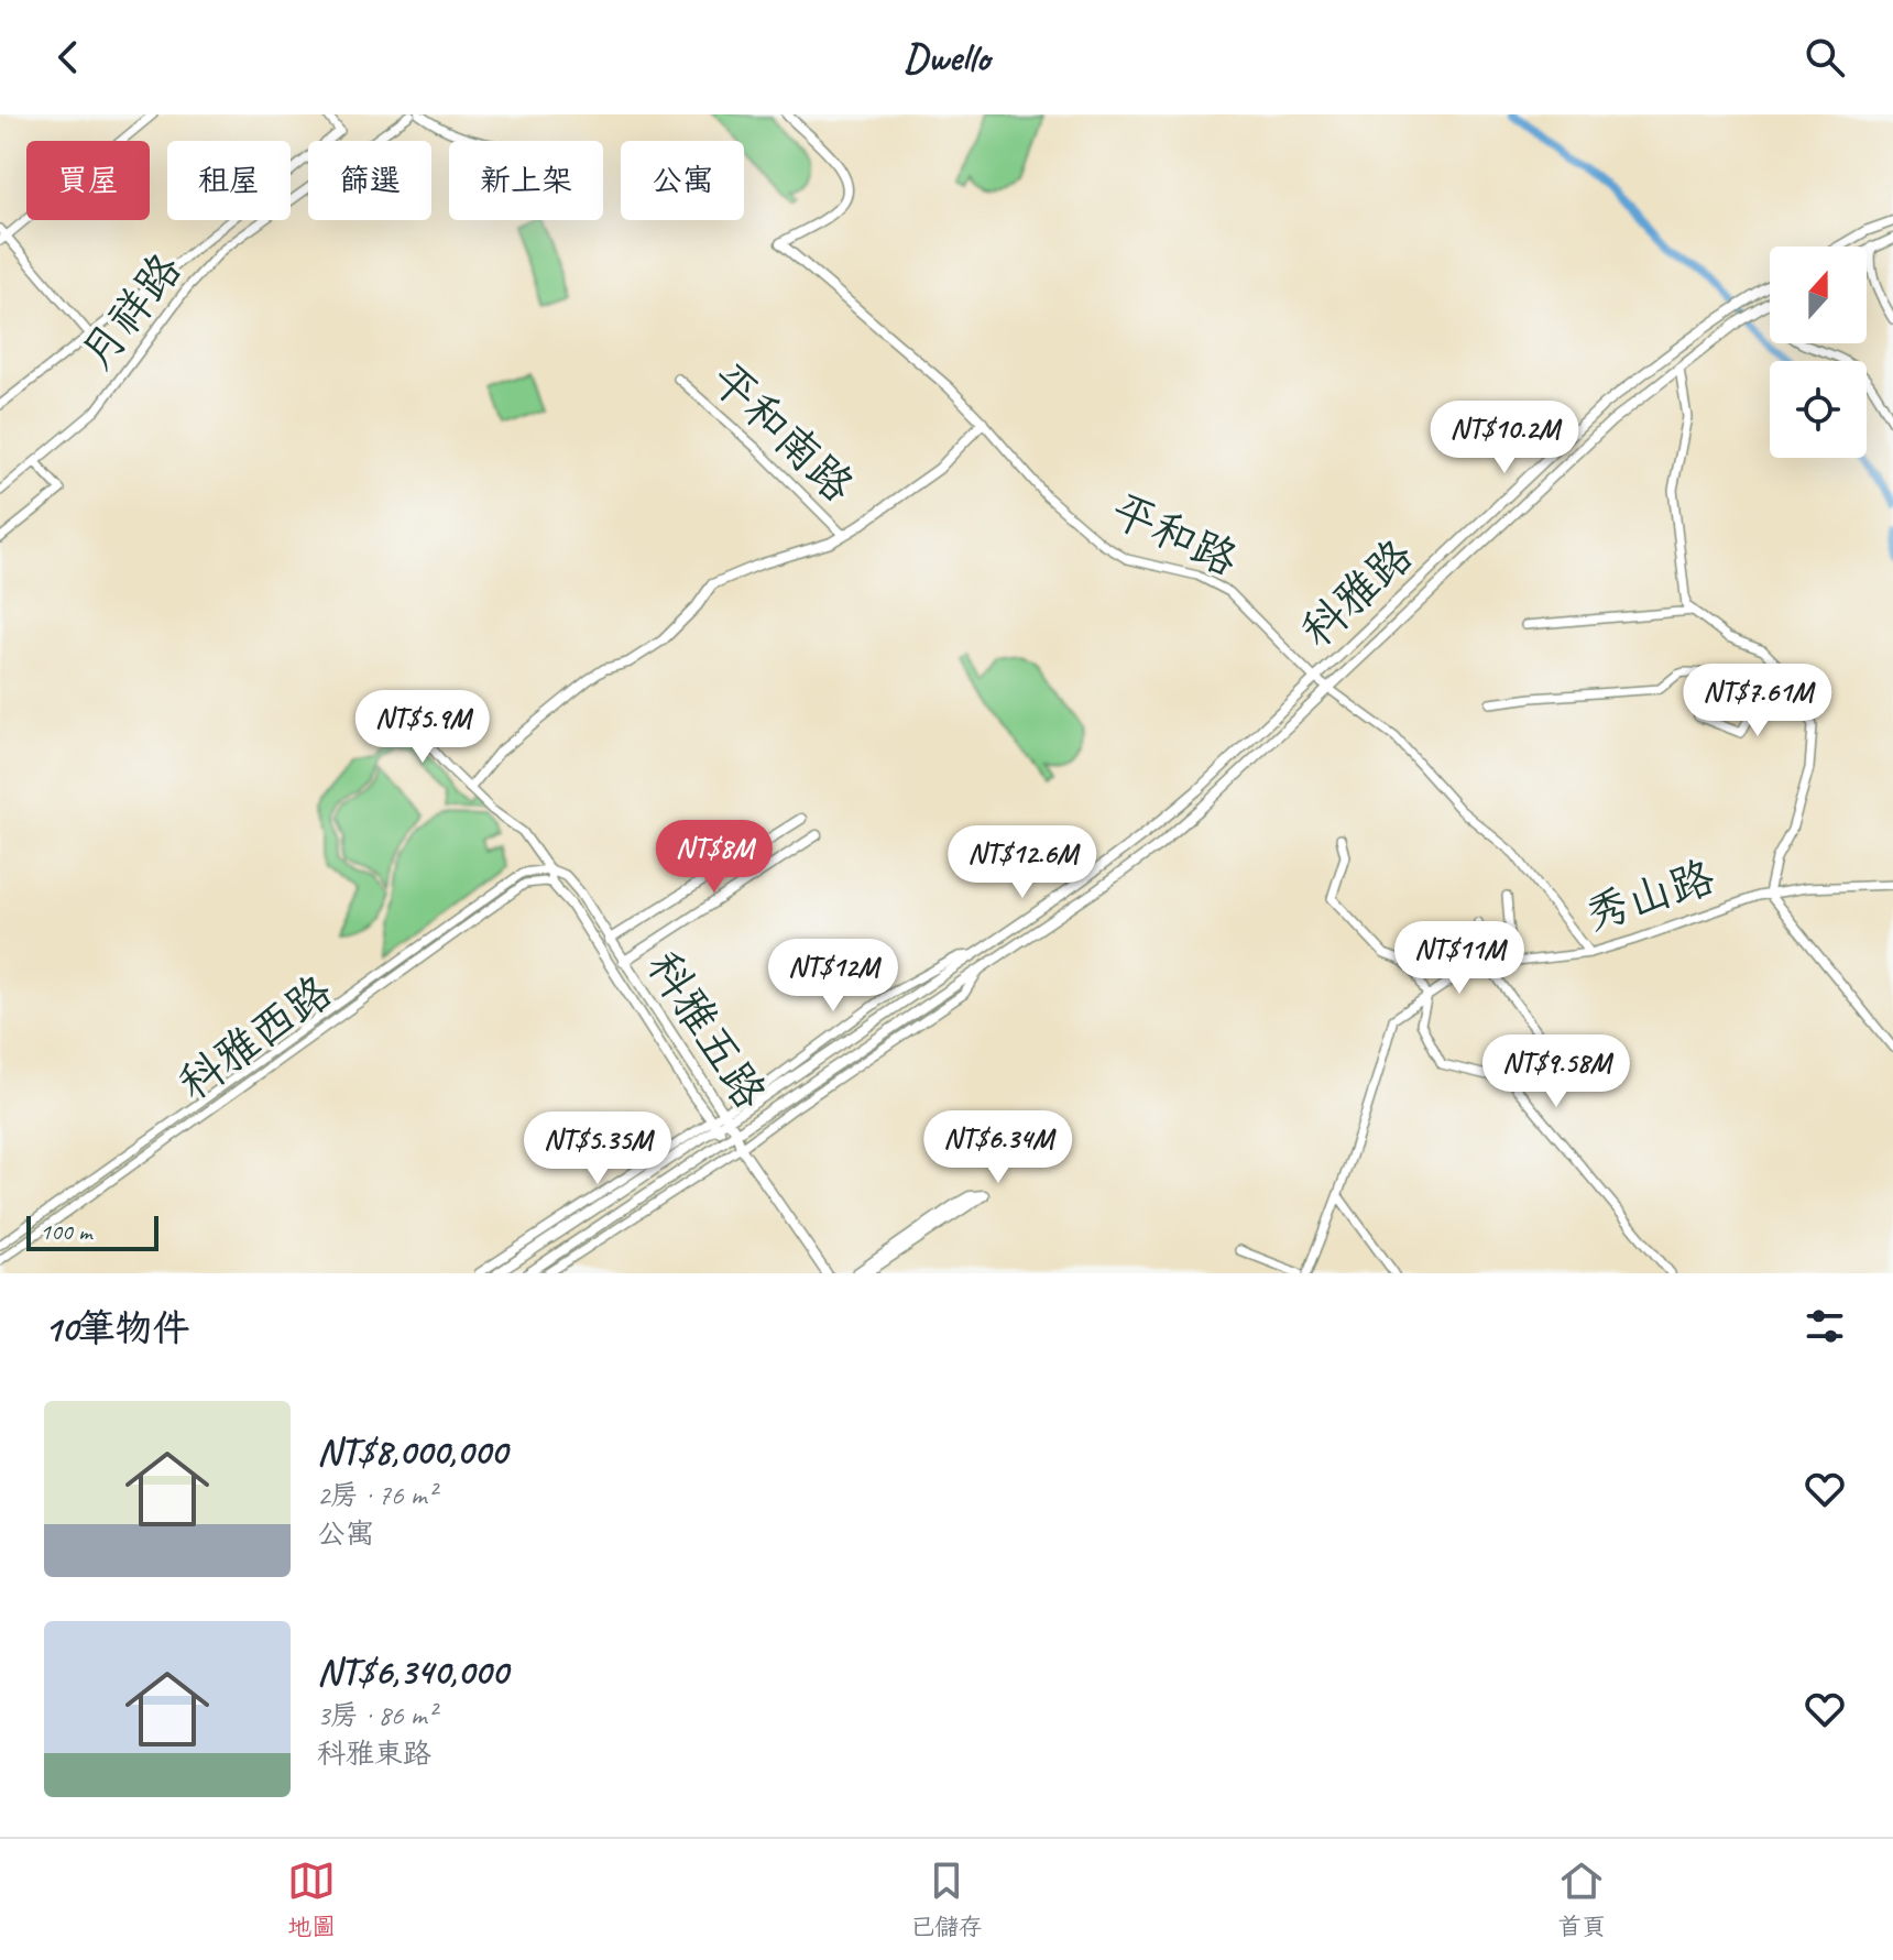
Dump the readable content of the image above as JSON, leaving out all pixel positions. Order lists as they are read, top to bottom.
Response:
{
  "streets": {
    "street": [
      "月祥路",
      "平和南路",
      "平和路",
      "科雅路",
      "秀山路",
      "科雅五路",
      "科雅西路"
    ]
  },
  "crossings": [
    ["平和南路", "平和路"],
    ["平和路", "科雅路"],
    ["平和路", "秀山路"],
    ["科雅路", "科雅五路"],
    ["科雅五路", "科雅西路"]
  ],
  "scale_bar": "100 m",
  "north": "top",
  "page": {
    "header": "Dwello",
    "chip": [
      "買屋",
      "租屋",
      "篩選",
      "新上架",
      "公寓"
    ],
    "price": [
      "NT$10.2M",
      "NT$7.61M",
      "NT$5.9M",
      "NT$8M",
      "NT$12.6M",
      "NT$11M",
      "NT$12M",
      "NT$9.58M",
      "NT$6.34M",
      "NT$5.35M"
    ],
    "scale": "100 m",
    "heading": "10筆物件",
    "list": [
      {
        "name": "NT$8,000,000",
        "note": "2房 · 76 m² · 公寓"
      },
      {
        "name": "NT$6,340,000",
        "note": "3房 · 86 m² · 科雅東路"
      }
    ],
    "tabs": ["地圖", "已儲存", "首頁"]
  }
}
